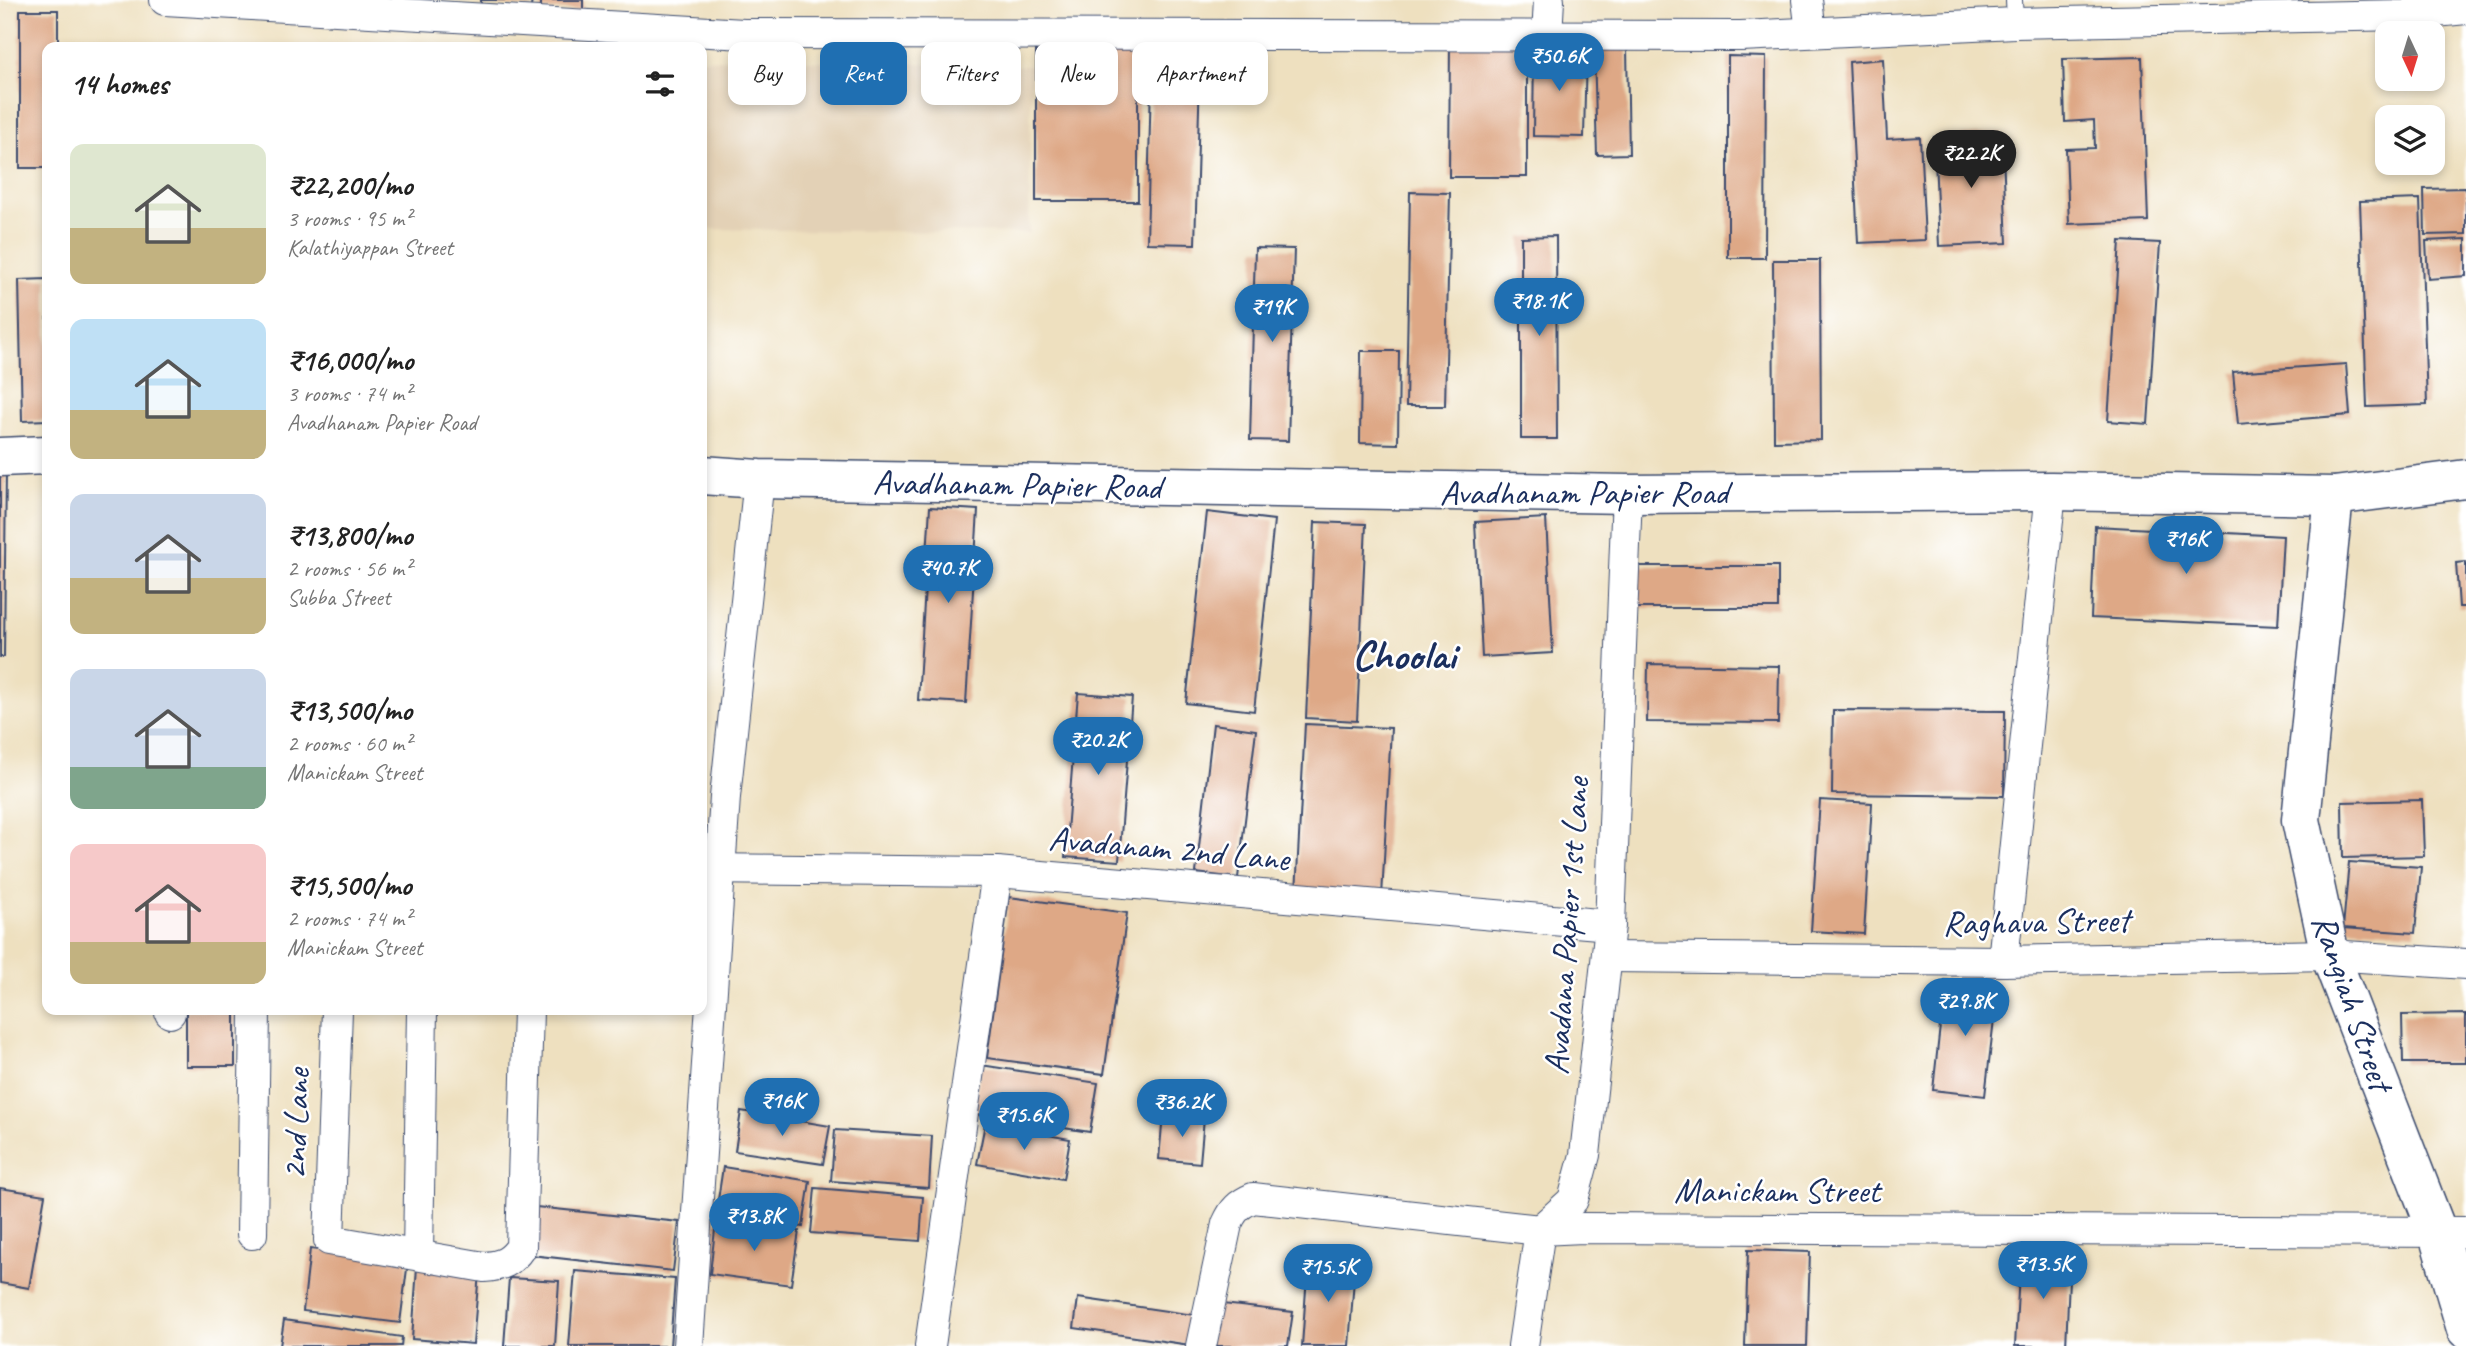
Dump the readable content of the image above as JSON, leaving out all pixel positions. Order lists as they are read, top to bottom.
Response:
{
  "streets": {
    "street": [
      "Avadhanam Papier Road",
      "Avadanam 2nd Lane",
      "Raghava Street",
      "Avadana Papier 1st Lane",
      "Rangiah Street",
      "2nd Lane",
      "Manickam Street"
    ]
  },
  "crossings": [
    ["Avadhanam Papier Road", "Avadana Papier 1st Lane"],
    ["Avadhanam Papier Road", "Rangiah Street"],
    ["Avadanam 2nd Lane", "Avadana Papier 1st Lane"],
    ["Raghava Street", "Avadana Papier 1st Lane"],
    ["Raghava Street", "Rangiah Street"],
    ["Avadana Papier 1st Lane", "Manickam Street"],
    ["Rangiah Street", "Manickam Street"]
  ],
  "districts": ["Choolai"],
  "north": "bottom",
  "page": {
    "price": [
      "₹50.6K",
      "₹22.2K",
      "₹18.1K",
      "₹19K",
      "₹16K",
      "₹40.7K",
      "₹20.2K",
      "₹29.8K",
      "₹16K",
      "₹36.2K",
      "₹15.6K",
      "₹13.8K",
      "₹13.5K",
      "₹15.5K"
    ],
    "chip": [
      "Buy",
      "Rent",
      "Filters",
      "New",
      "Apartment"
    ],
    "heading": "14 homes",
    "list": [
      {
        "name": "₹22,200/mo",
        "note": "3 rooms · 95 m² · Kalathiyappan Street"
      },
      {
        "name": "₹16,000/mo",
        "note": "3 rooms · 74 m² · Avadhanam Papier Road"
      },
      {
        "name": "₹13,800/mo",
        "note": "2 rooms · 56 m² · Subba Street"
      },
      {
        "name": "₹13,500/mo",
        "note": "2 rooms · 60 m² · Manickam Street"
      },
      {
        "name": "₹15,500/mo",
        "note": "2 rooms · 74 m² · Manickam Street"
      }
    ]
  }
}
